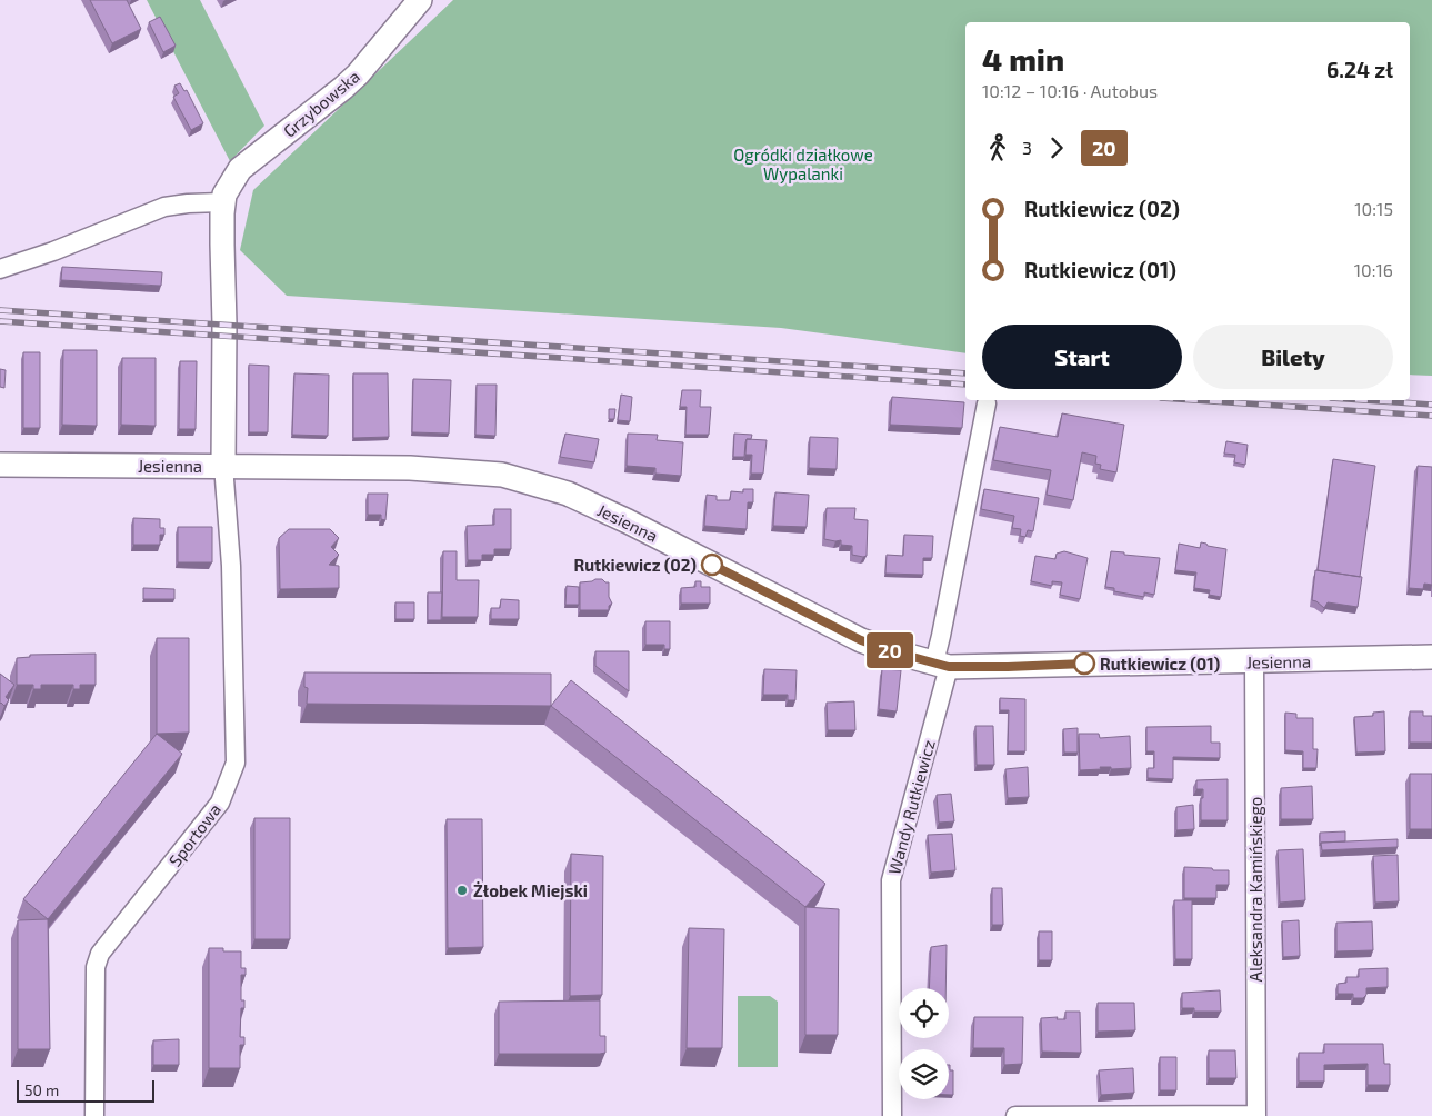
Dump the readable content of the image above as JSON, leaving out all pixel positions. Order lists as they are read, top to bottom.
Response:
{
  "streets": {
    "street": [
      "Grzybowska",
      "Jesienna",
      "Wandy Rutkiewicz",
      "Sportowa",
      "Aleksandra Kamińskiego"
    ]
  },
  "crossings": [
    ["Grzybowska", "Jesienna"],
    ["Grzybowska", "Sportowa"],
    ["Jesienna", "Wandy Rutkiewicz"],
    ["Jesienna", "Sportowa"],
    ["Jesienna", "Aleksandra Kamińskiego"]
  ],
  "parks": ["Ogródki działkowe Wypalanki"],
  "places": ["Rutkiewicz (02)", "Rutkiewicz (01)", "Żłobek Miejski"],
  "lines": ["bus line 20"],
  "scale_bar": "50 m",
  "page": {
    "on_map": "20",
    "heading": ["4 min", "10:12 – 10:16 · Autobus", "6.24 zł"],
    "legs": ["3", "20"],
    "list": [
      {
        "name": "Rutkiewicz (02)",
        "value": "10:15"
      },
      {
        "name": "Rutkiewicz (01)",
        "value": "10:16"
      }
    ],
    "buttons": ["Start", "Bilety"],
    "scale": "50 m"
  }
}
